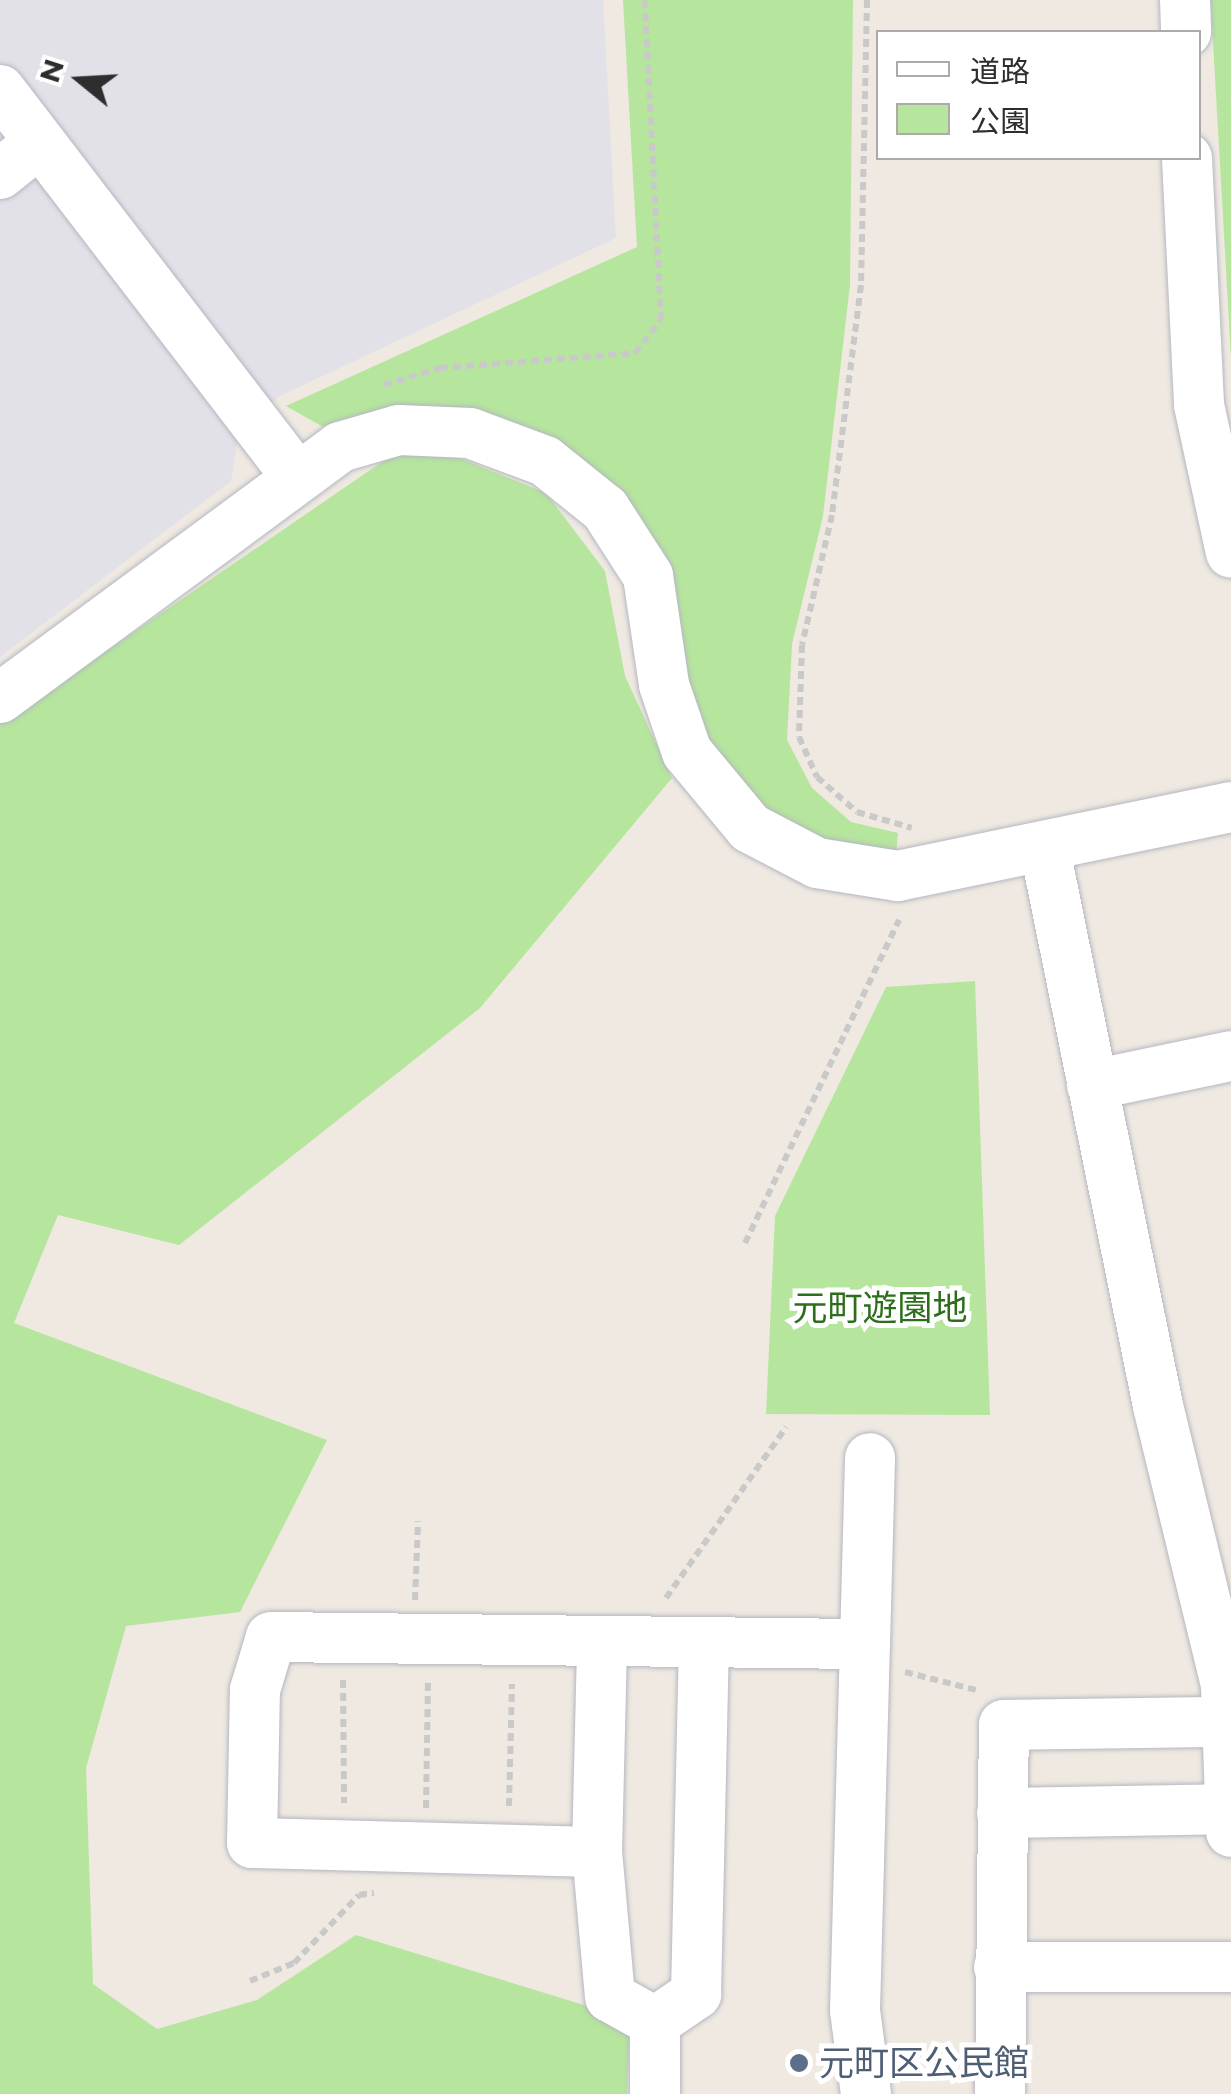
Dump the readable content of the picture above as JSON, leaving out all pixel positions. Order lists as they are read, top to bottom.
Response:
{
  "parks": ["元町遊園地"],
  "places": ["元町区公民館"],
  "legend": ["道路", "公園"],
  "north": "left"
}
